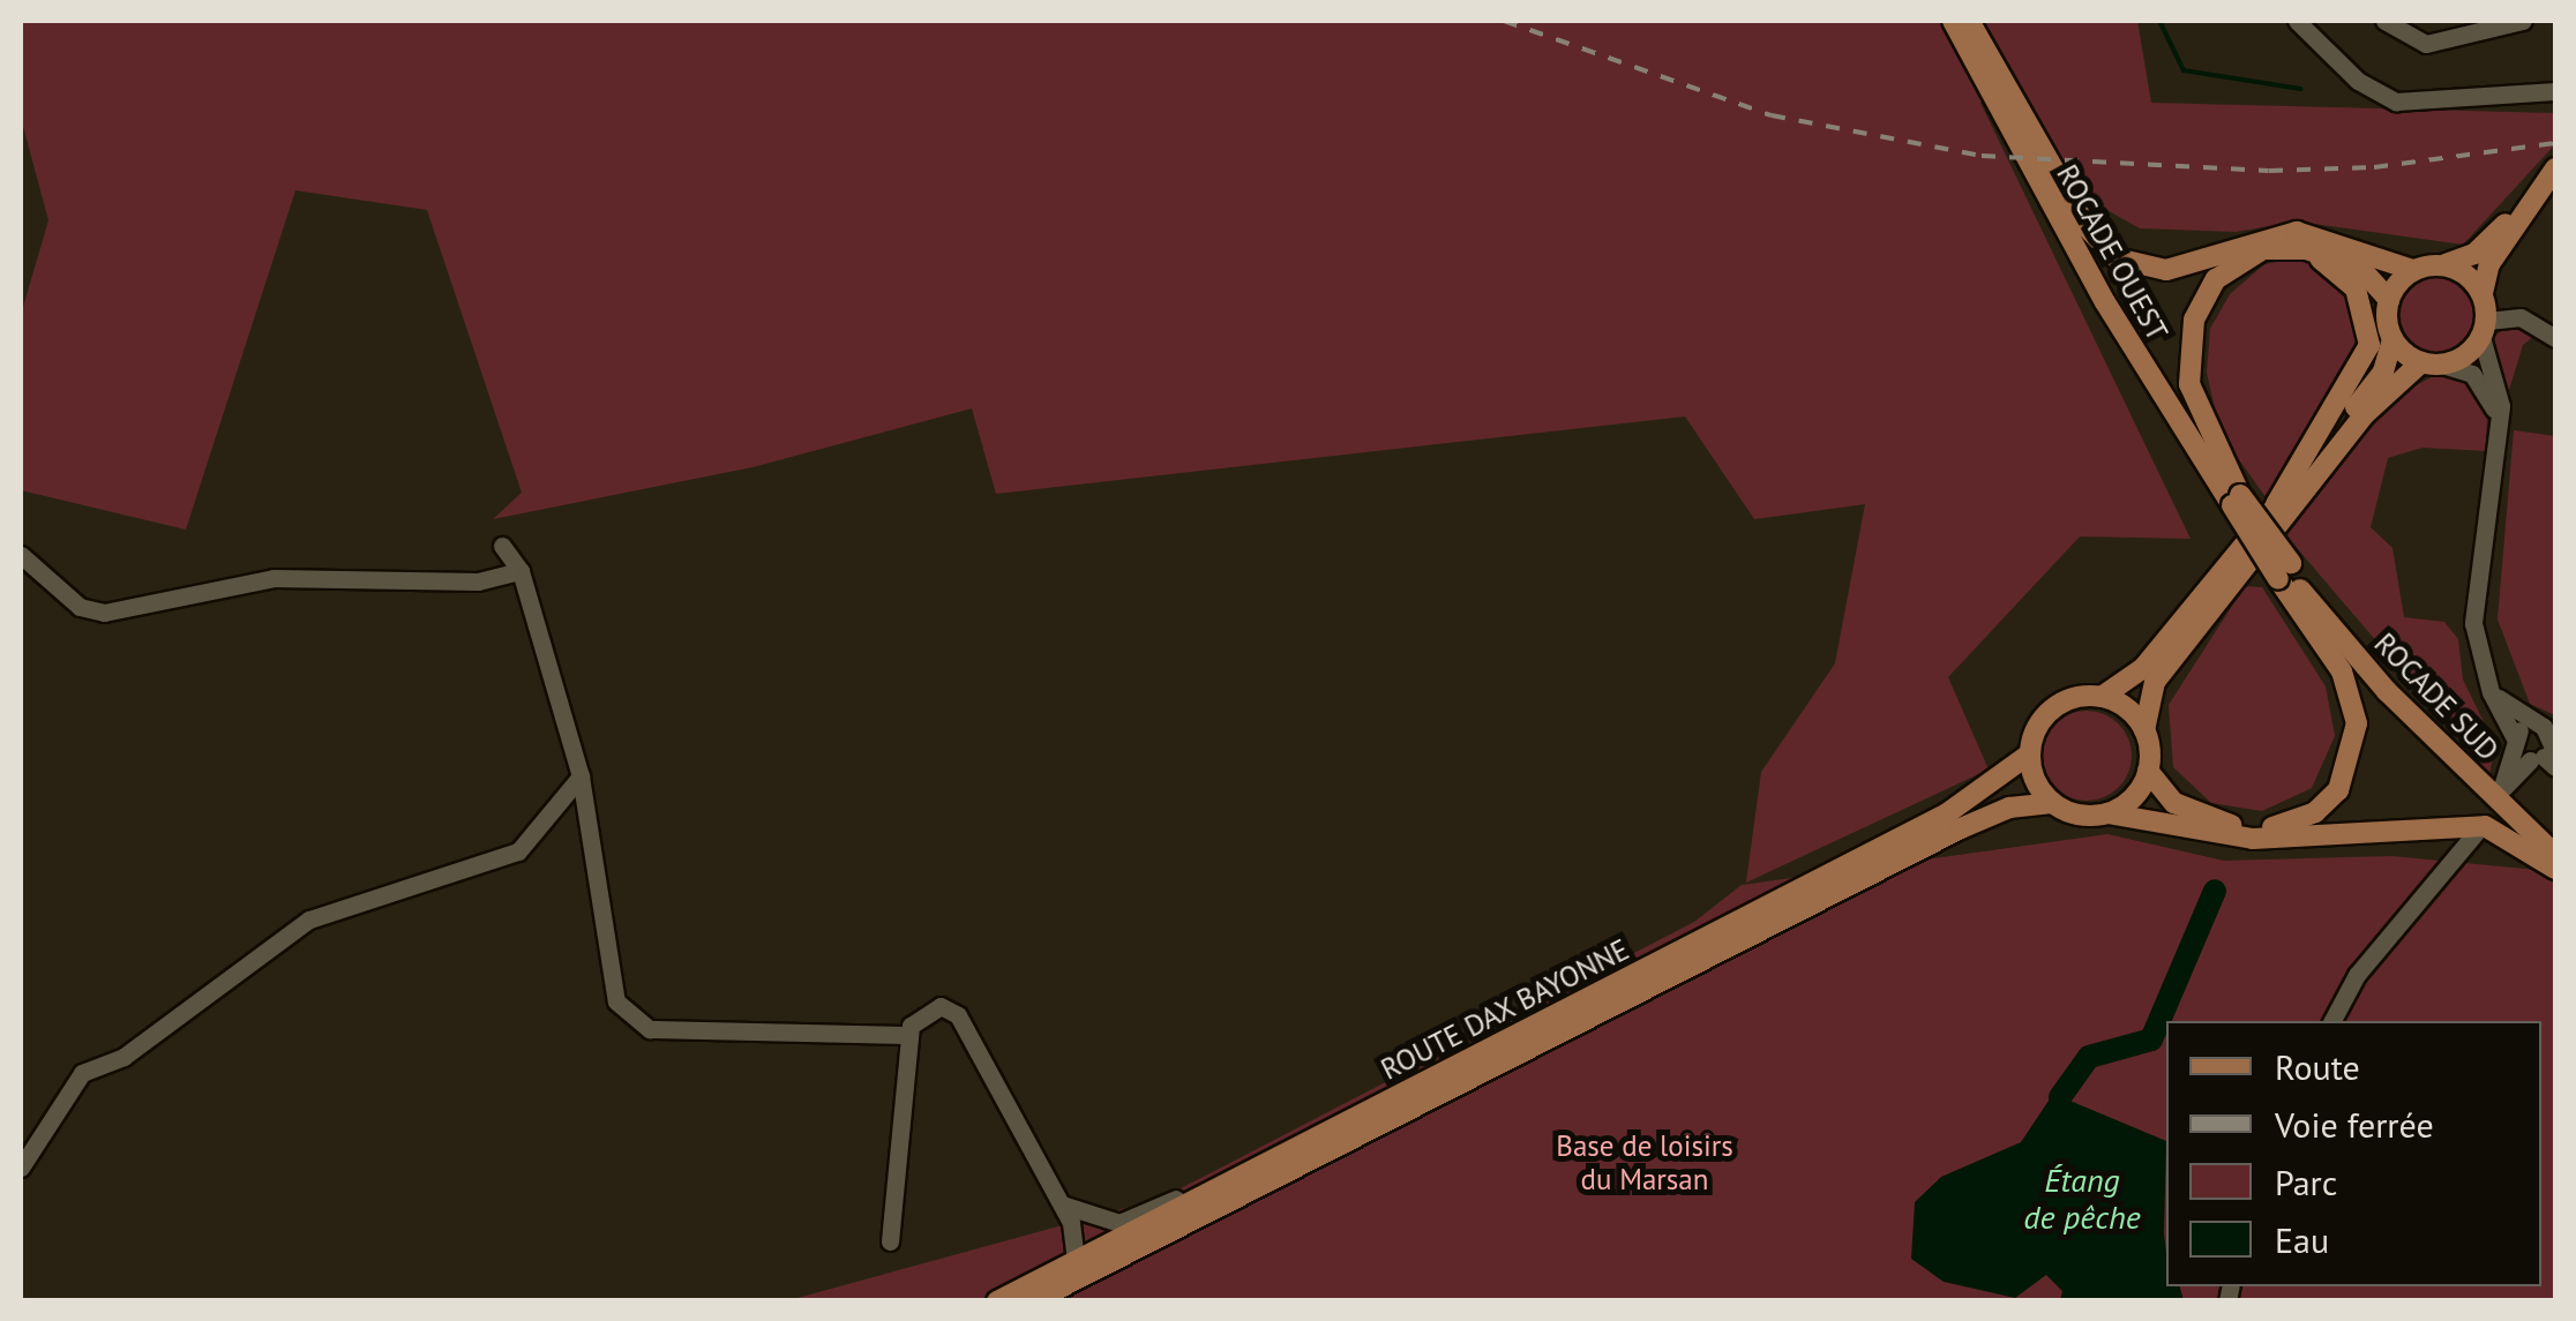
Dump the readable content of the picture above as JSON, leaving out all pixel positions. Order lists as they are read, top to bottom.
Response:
{
  "streets": {
    "main road": ["ROCADE OUEST", "ROCADE SUD", "ROUTE DAX BAYONNE"]
  },
  "water": ["Étang de pêche"],
  "parks": ["Base de loisirs du Marsan"],
  "legend": [
    "Route",
    "Voie ferrée",
    "Parc",
    "Eau"
  ]
}
